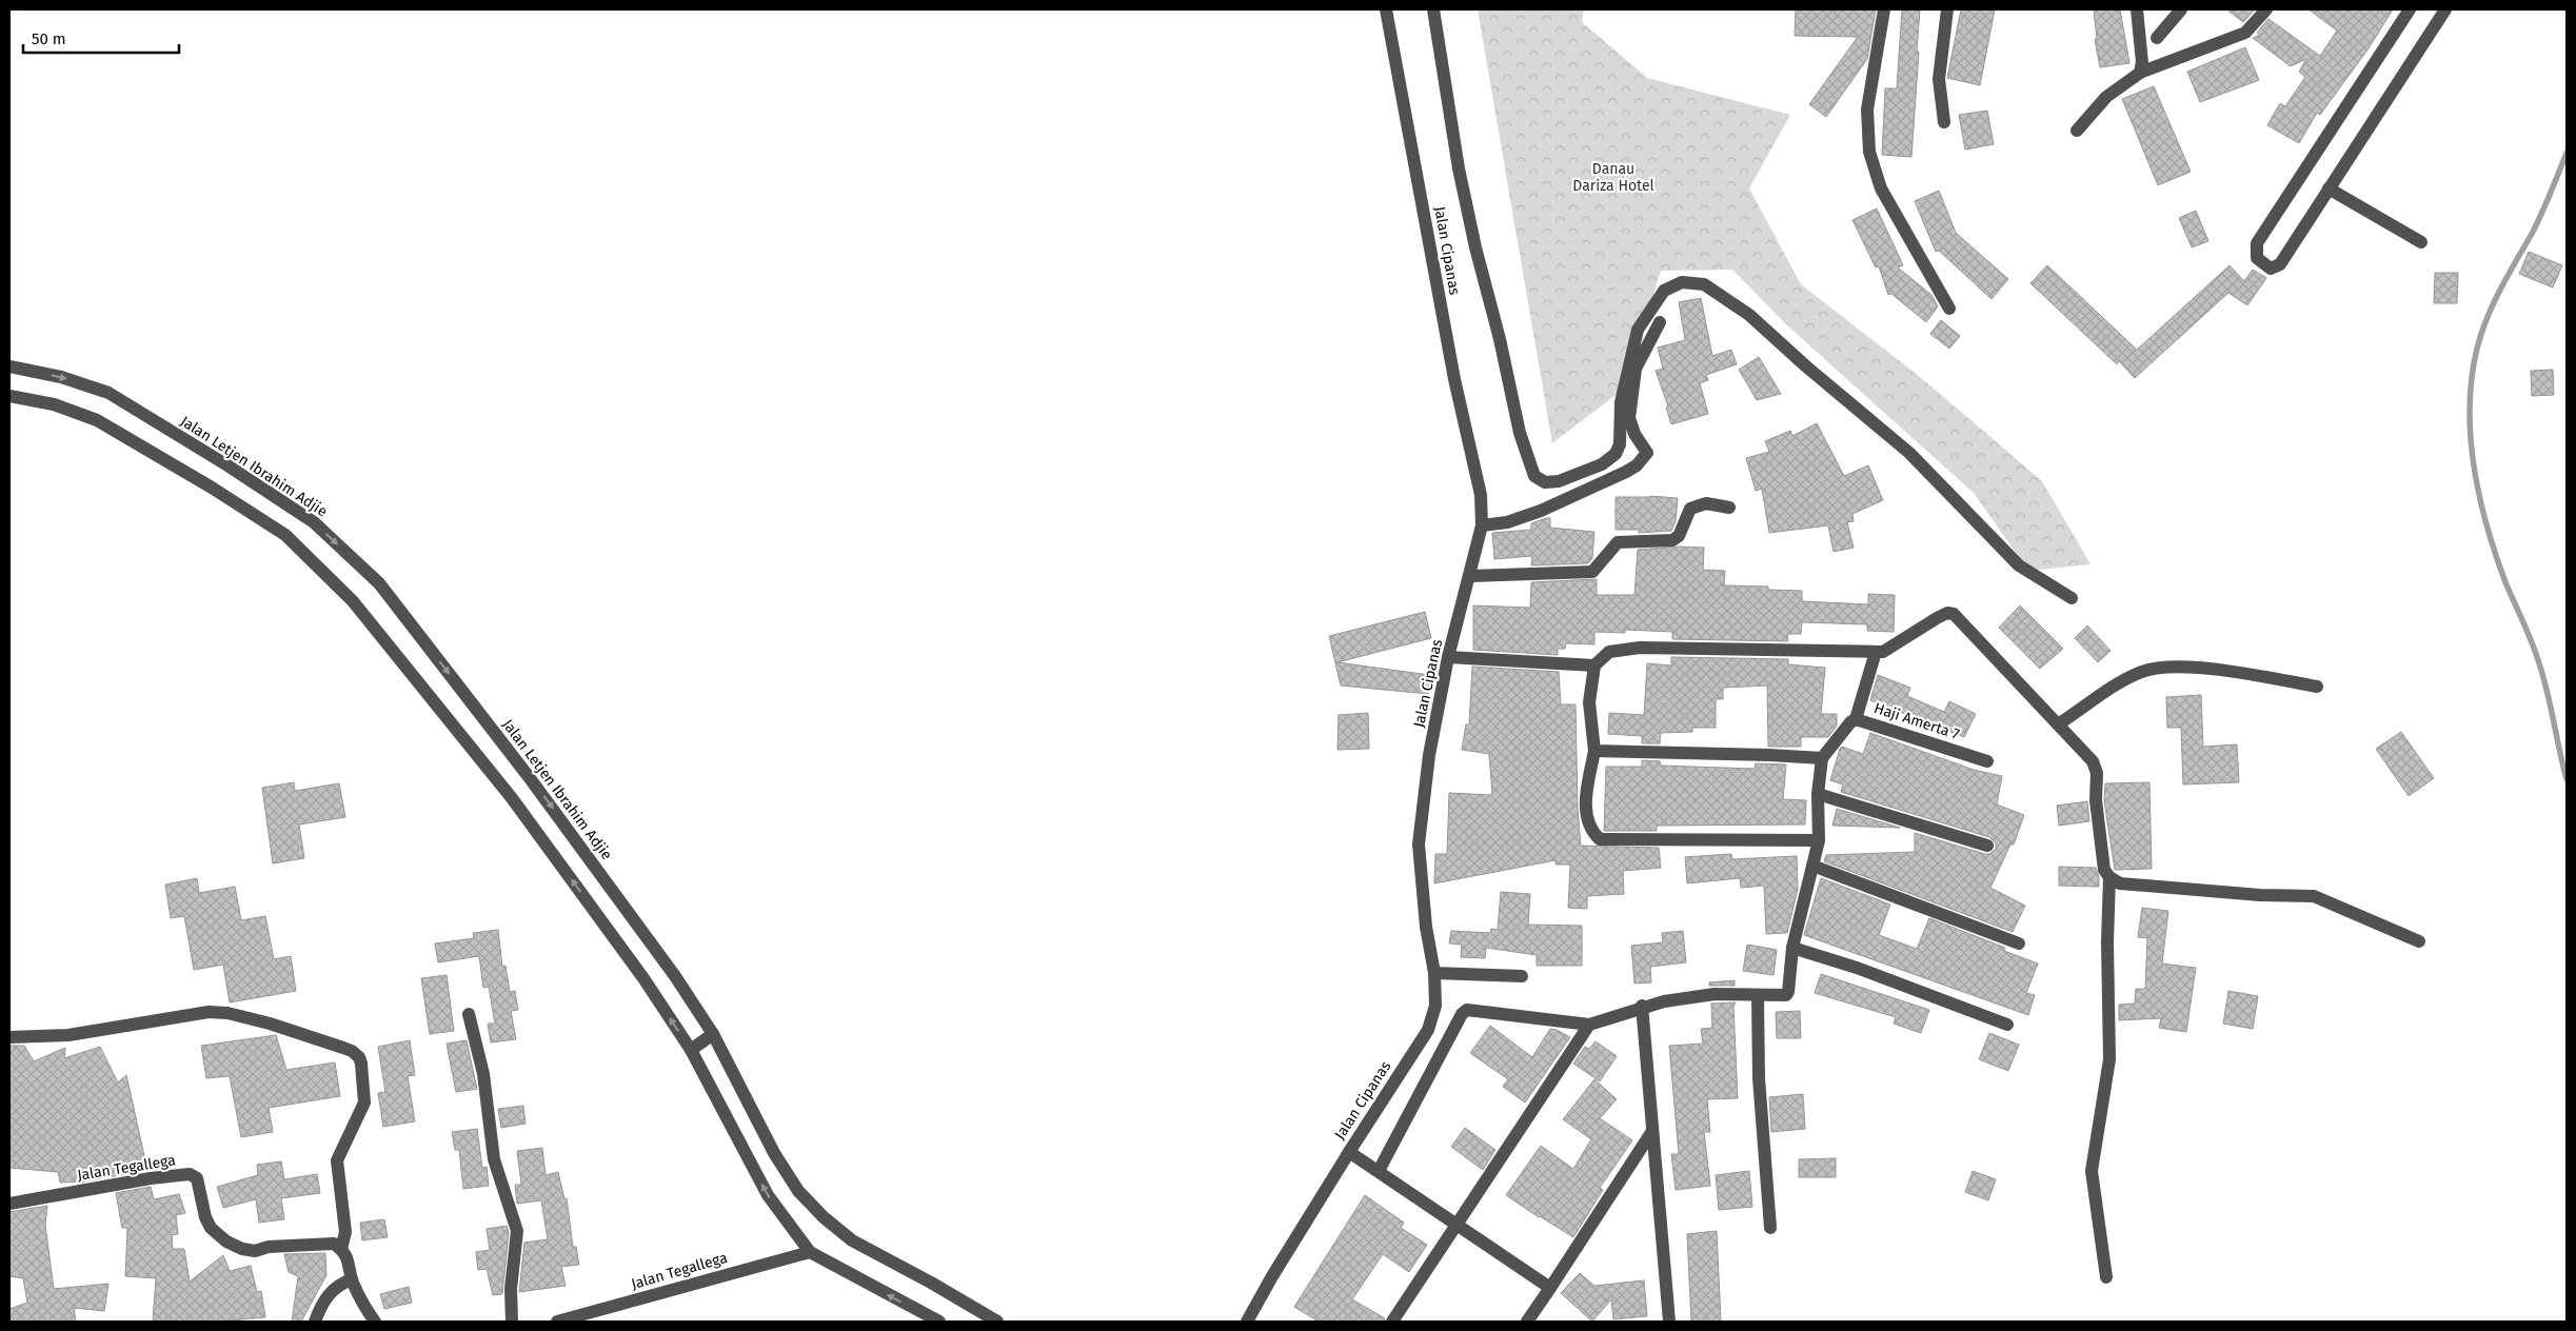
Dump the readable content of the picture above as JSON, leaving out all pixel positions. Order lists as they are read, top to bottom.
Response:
{
  "streets": {
    "street": [
      "Jalan Cipanas",
      "Jalan Letjen Ibrahim Adjie",
      "Haji Amerta 7",
      "Jalan Tegallega"
    ]
  },
  "parks": ["Danau Dariza Hotel"],
  "scale_bar": "50 m"
}
